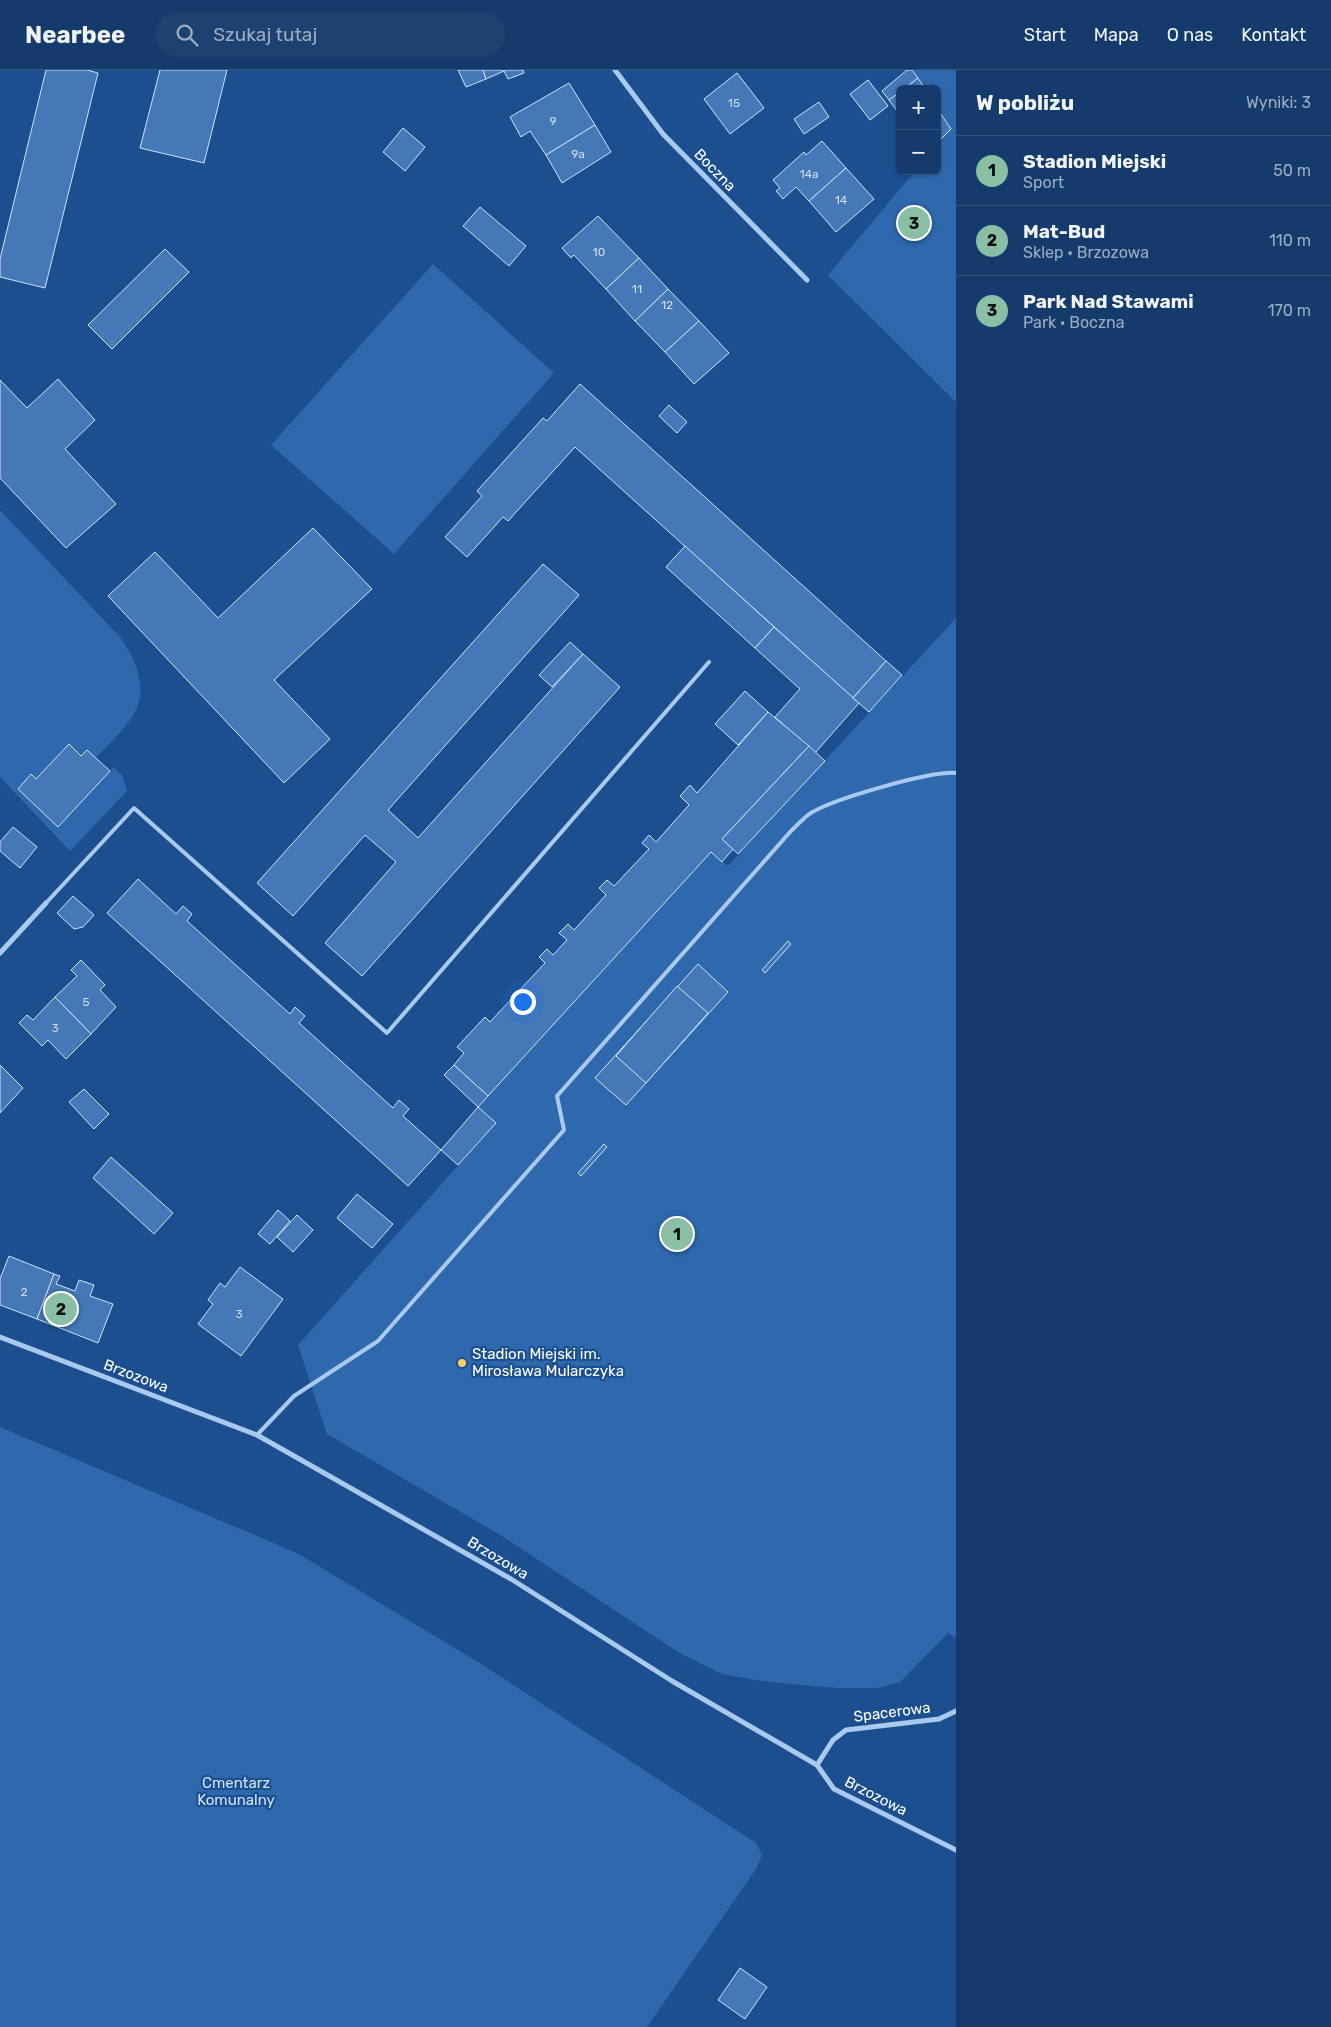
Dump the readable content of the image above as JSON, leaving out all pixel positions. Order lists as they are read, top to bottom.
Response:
{
  "streets": {
    "street": ["Boczna", "Brzozowa", "Spacerowa"]
  },
  "crossings": [
    ["Brzozowa", "Spacerowa"]
  ],
  "parks": ["Cmentarz Komunalny"],
  "places": ["Stadion Miejski im. Mirosława Mularczyka"],
  "house_numbers": [
    "15",
    "9",
    "9a",
    "14a",
    "14",
    "10",
    "11",
    "12",
    "5",
    "3",
    "2",
    "3"
  ],
  "page": {
    "header": "Nearbee",
    "search": "Szukaj tutaj",
    "nav": [
      "Start",
      "Mapa",
      "O nas",
      "Kontakt"
    ],
    "heading": ["W pobliżu", "Wyniki: 3"],
    "map_buttons": ["+", "−"],
    "list": [
      {
        "mark": "1",
        "name": "Stadion Miejski",
        "note": "Sport",
        "value": "50 m"
      },
      {
        "mark": "2",
        "name": "Mat-Bud",
        "note": "Sklep · Brzozowa",
        "value": "110 m"
      },
      {
        "mark": "3",
        "name": "Park Nad Stawami",
        "note": "Park · Boczna",
        "value": "170 m"
      }
    ],
    "pins": ["3", "1", "2"]
  }
}
